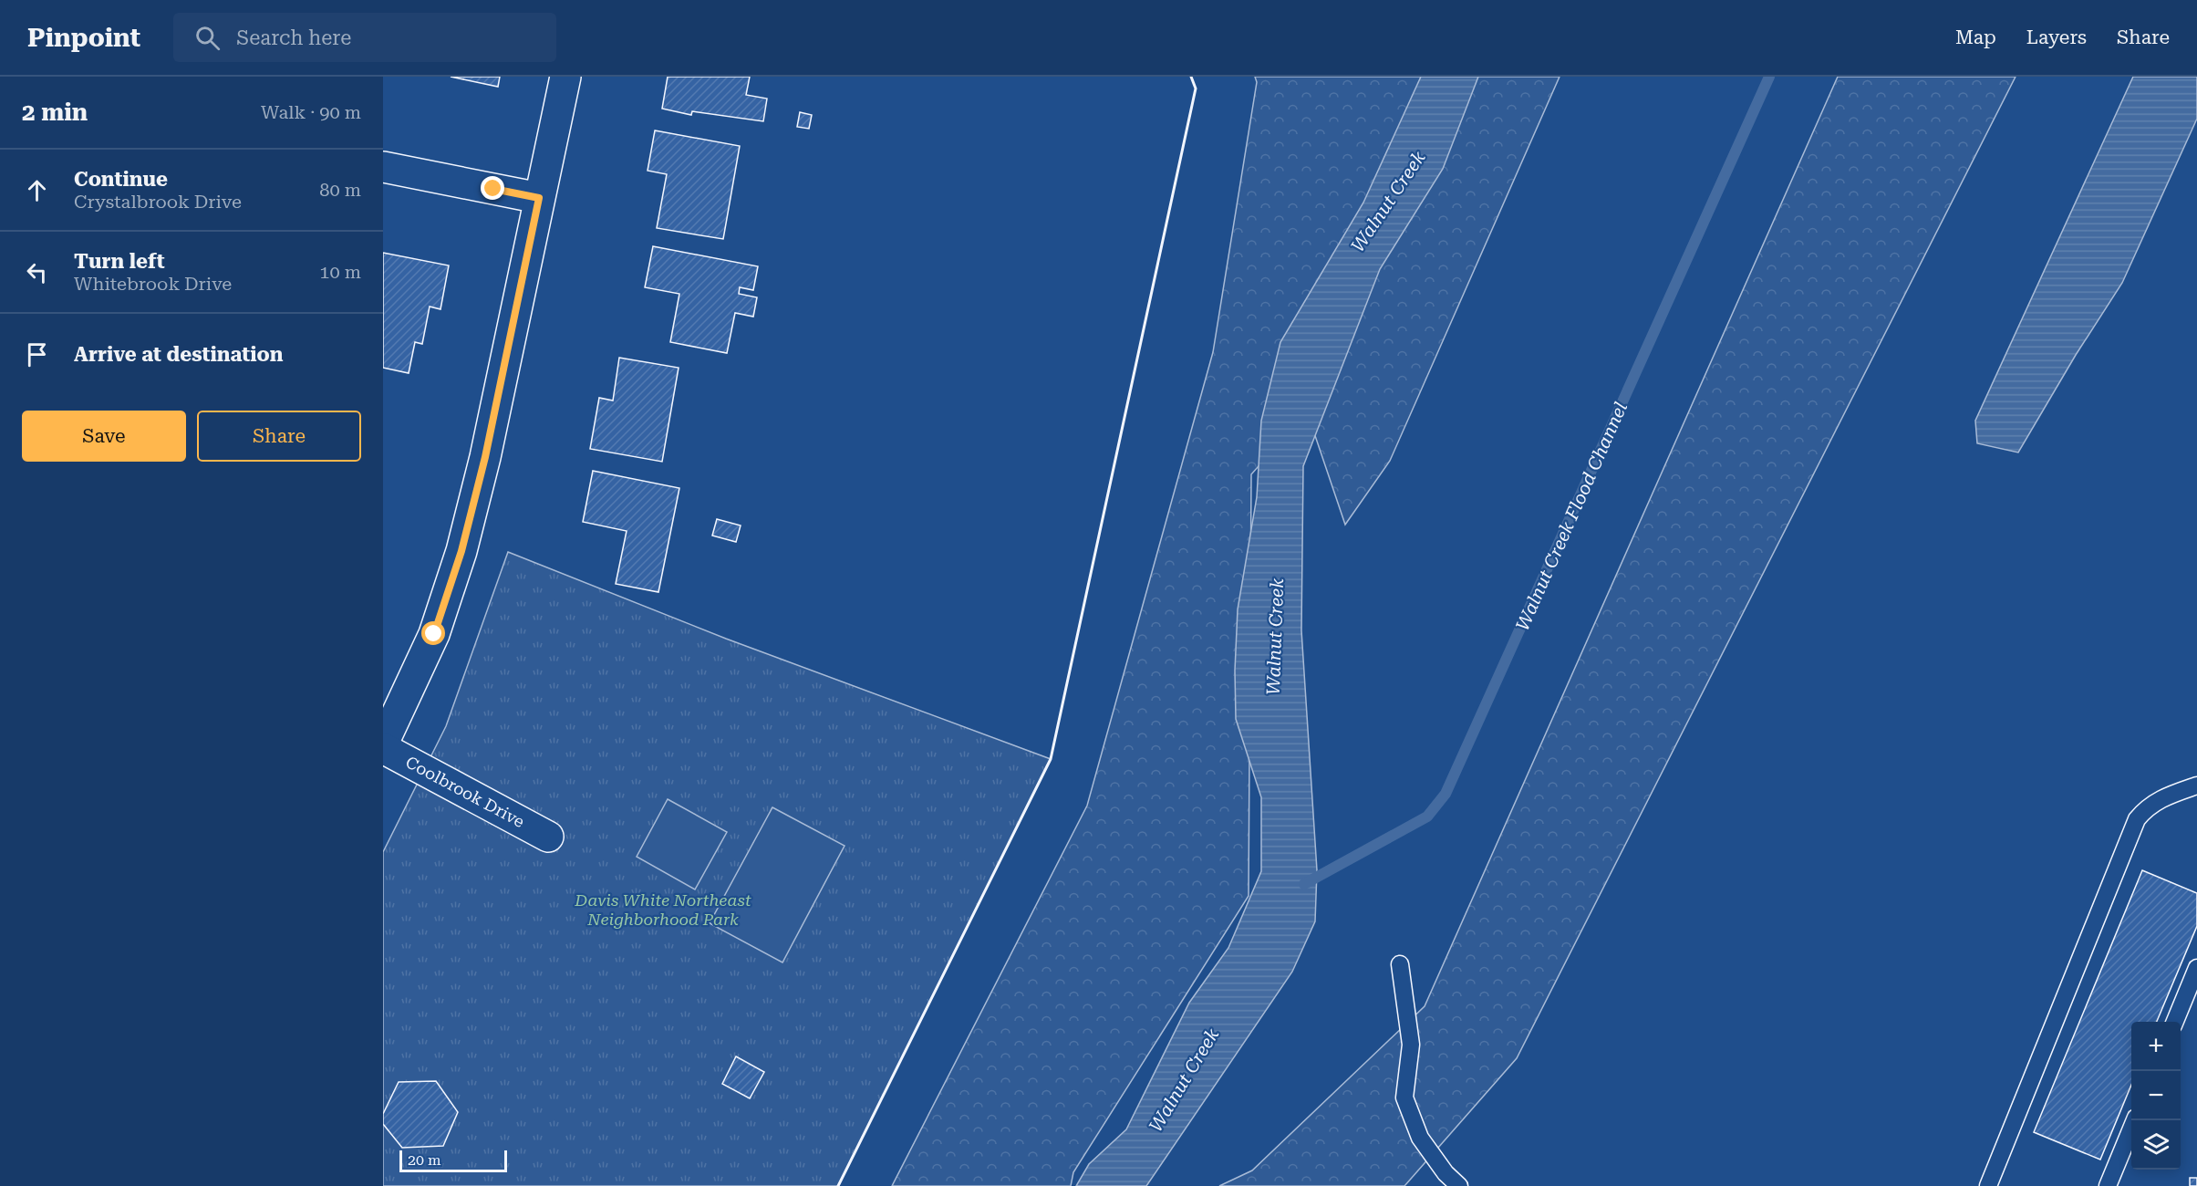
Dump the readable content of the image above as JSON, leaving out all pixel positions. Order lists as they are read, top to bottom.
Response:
{
  "streets": {
    "street": ["Coolbrook Drive"]
  },
  "water": ["Walnut Creek", "Walnut Creek Flood Channel"],
  "parks": ["Davis White Northeast Neighborhood Park"],
  "scale_bar": "20 m",
  "page": {
    "header": "Pinpoint",
    "search": "Search here",
    "nav": ["Map", "Layers", "Share"],
    "heading": ["2 min", "Walk · 90 m"],
    "list": [
      ["Continue", "Crystalbrook Drive", "80 m"],
      ["Turn left", "Whitebrook Drive", "10 m"],
      "Arrive at destination"
    ],
    "buttons": ["Save", "Share"],
    "map_buttons": ["+", "−"],
    "scale": "20 m"
  }
}
